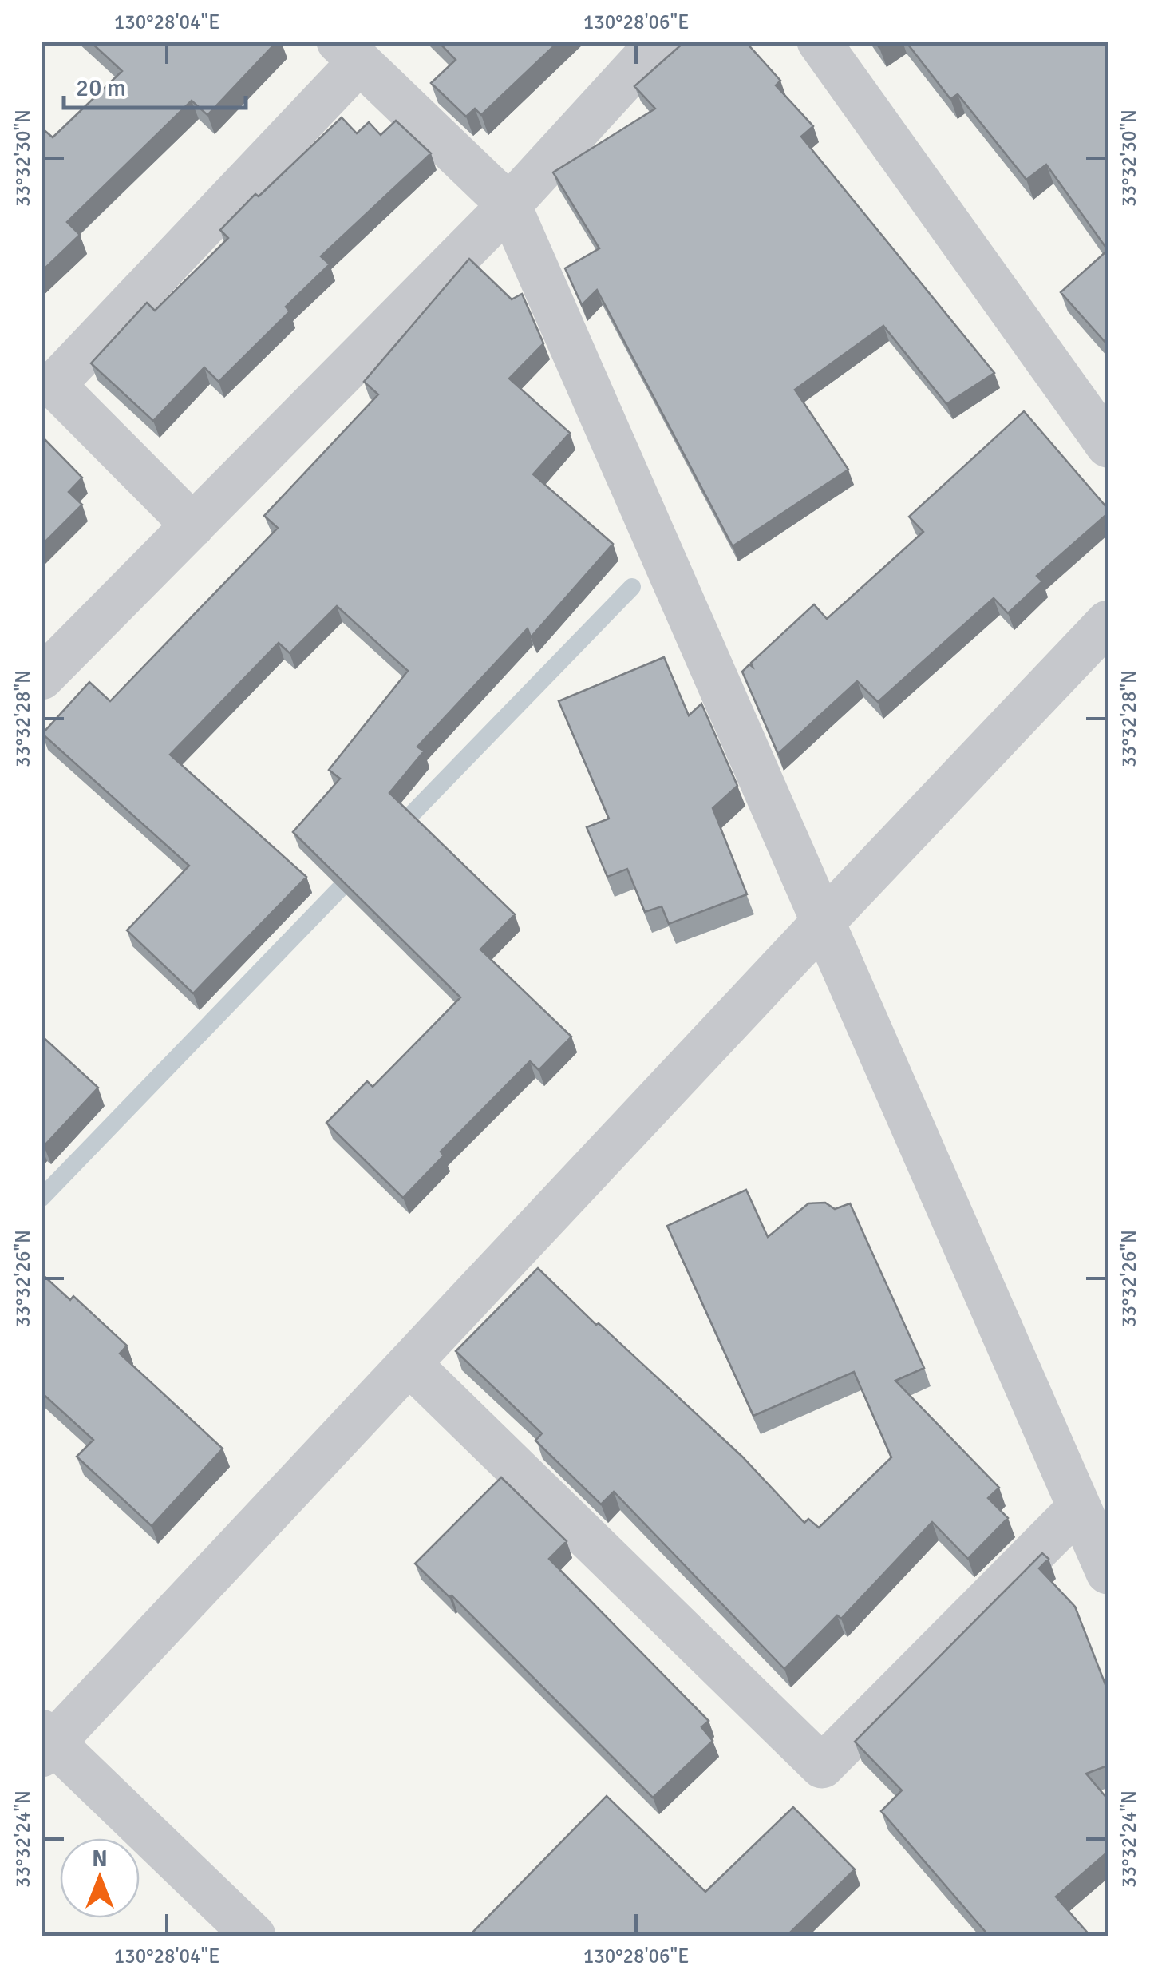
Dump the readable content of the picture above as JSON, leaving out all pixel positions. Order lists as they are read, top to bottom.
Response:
{
  "scale_bar": "20 m",
  "north": "top",
  "coordinates": [
    "130°28'04\"E",
    "130°28'06\"E",
    "33°32'30\"N",
    "33°32'28\"N",
    "33°32'26\"N",
    "33°32'24\"N"
  ]
}
